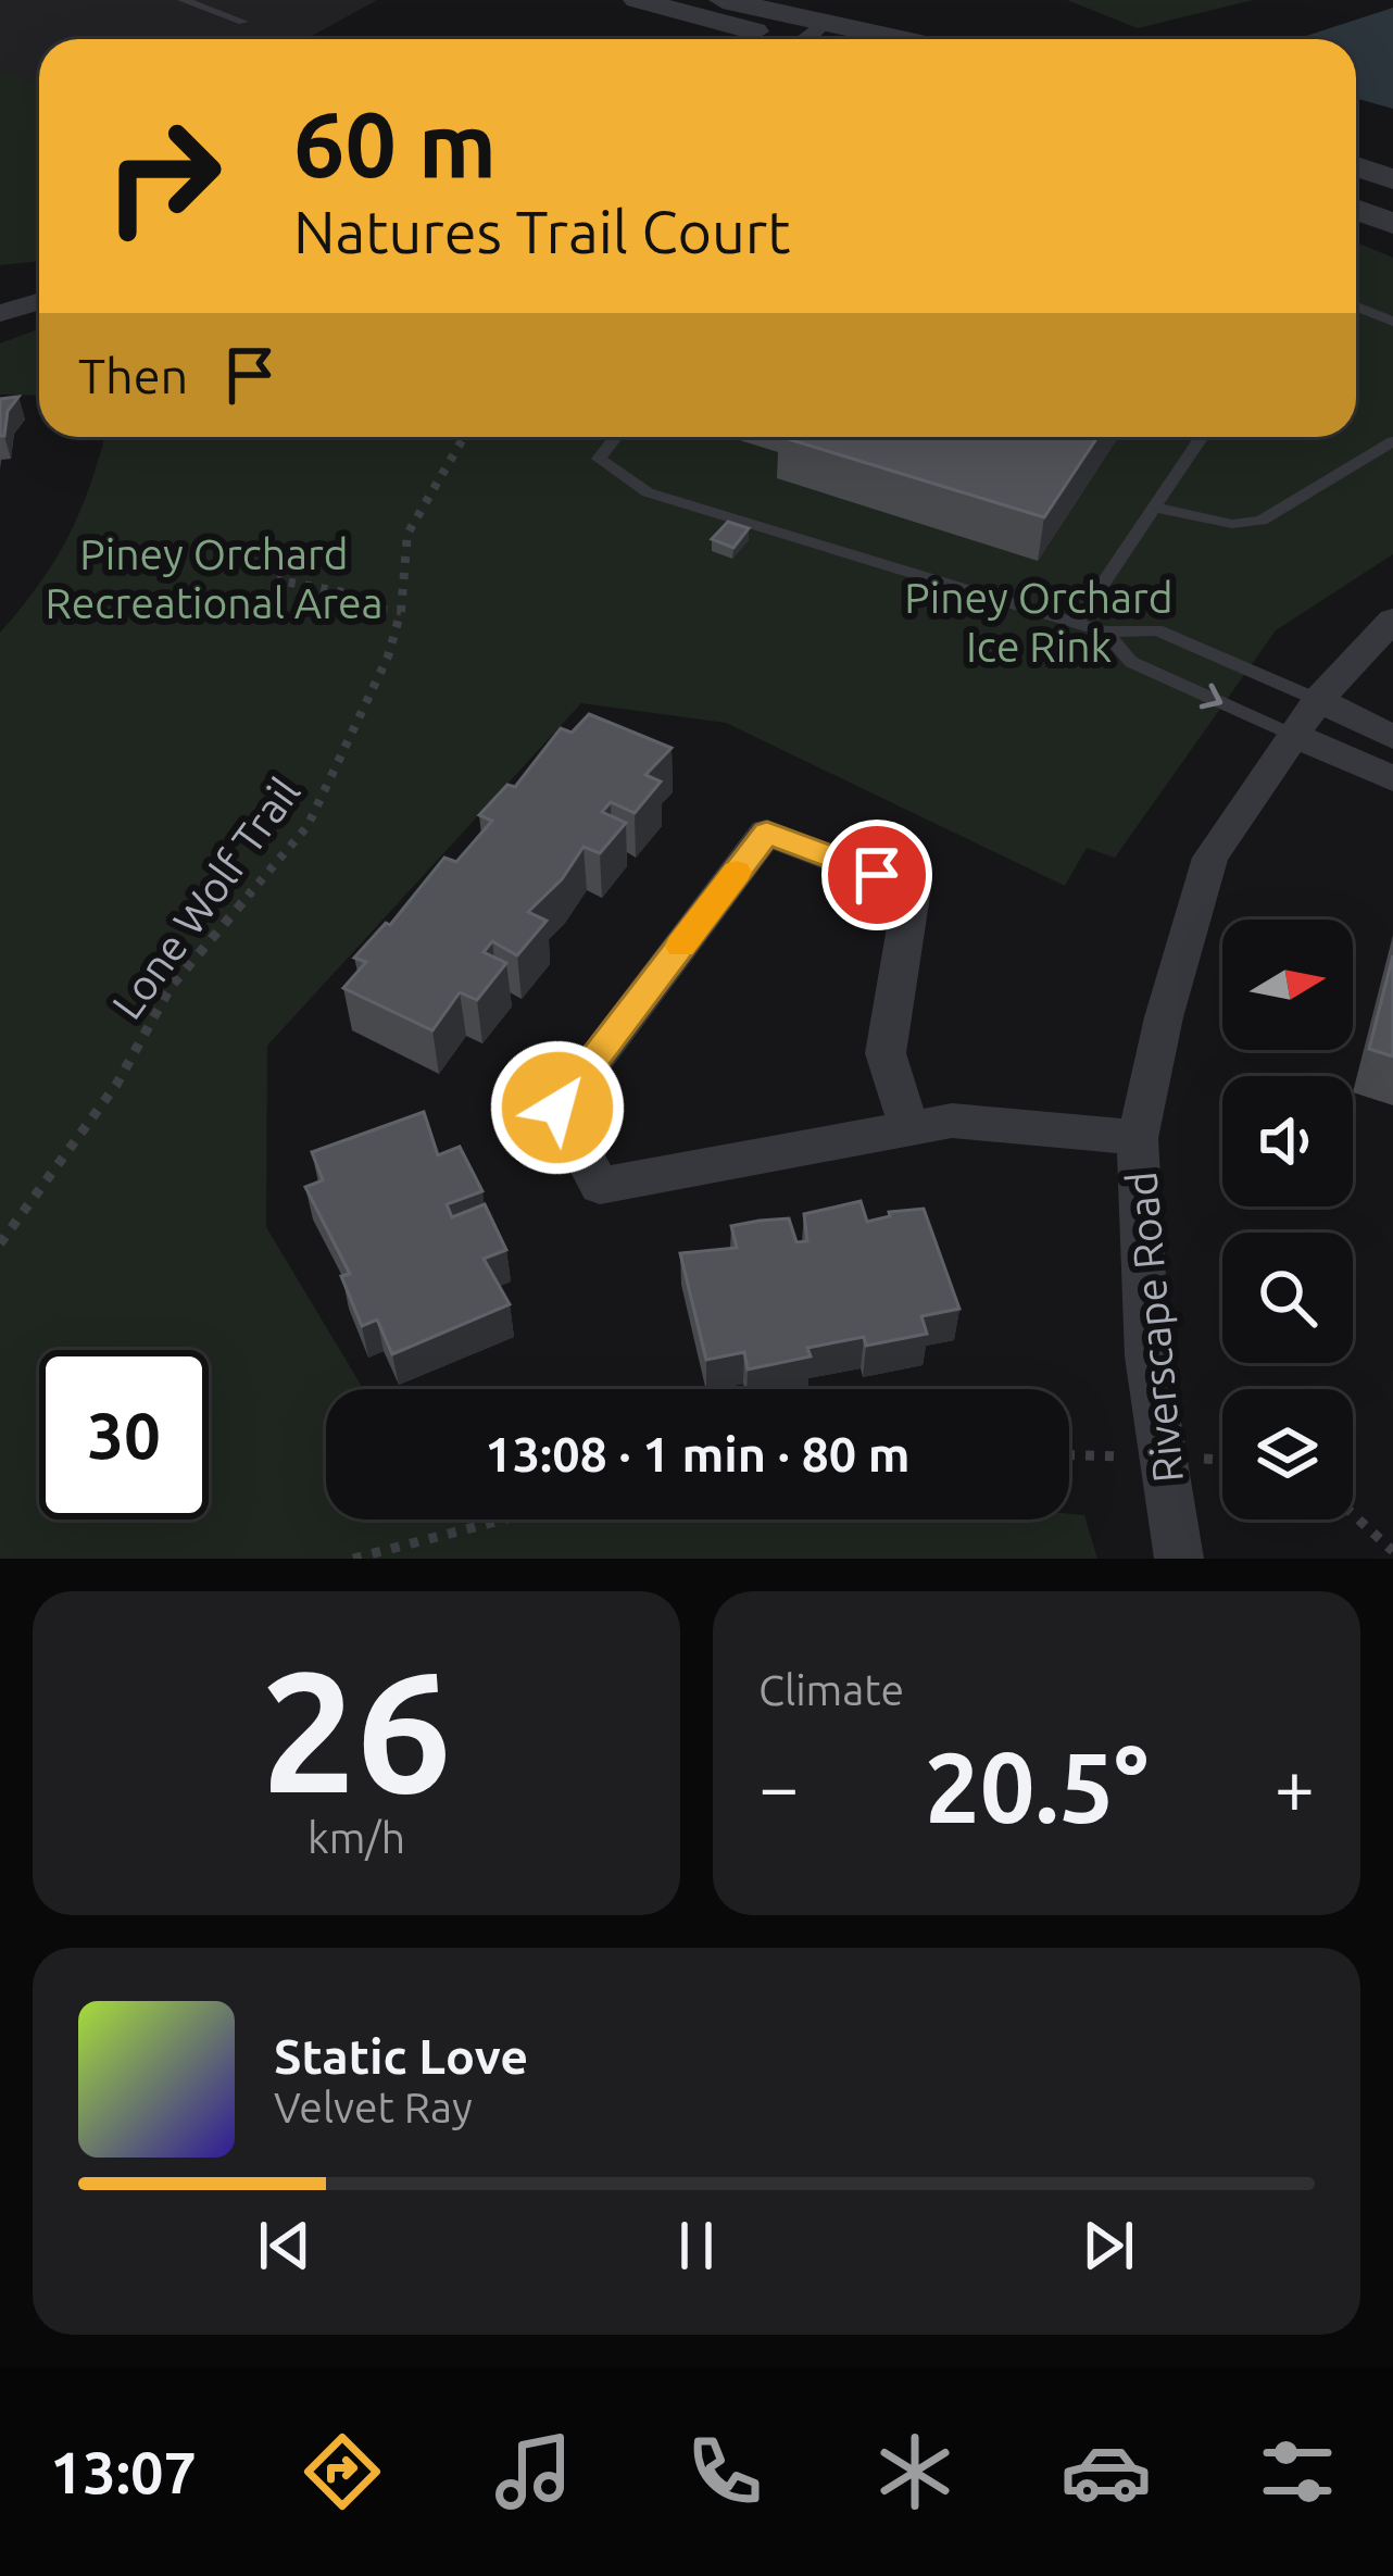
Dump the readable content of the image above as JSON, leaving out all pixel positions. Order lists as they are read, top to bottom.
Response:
{
  "streets": {
    "street": ["Riverscape Road"],
    "path": ["Lone Wolf Trail"]
  },
  "parks": ["Piney Orchard Recreational Area", "Piney Orchard Ice Rink"],
  "north": "right",
  "page": {
    "turn": ["60 m", "Natures Trail Court"],
    "then": "Then",
    "limit": "30",
    "trip": "13:08 · 1 min · 80 m",
    "tile": [
      ["26", "km/h"],
      "Climate"
    ],
    "heat": ["−", "20.5°", "+"],
    "song": ["Static Love", "Velvet Ray"],
    "tabs": "13:07"
  }
}
